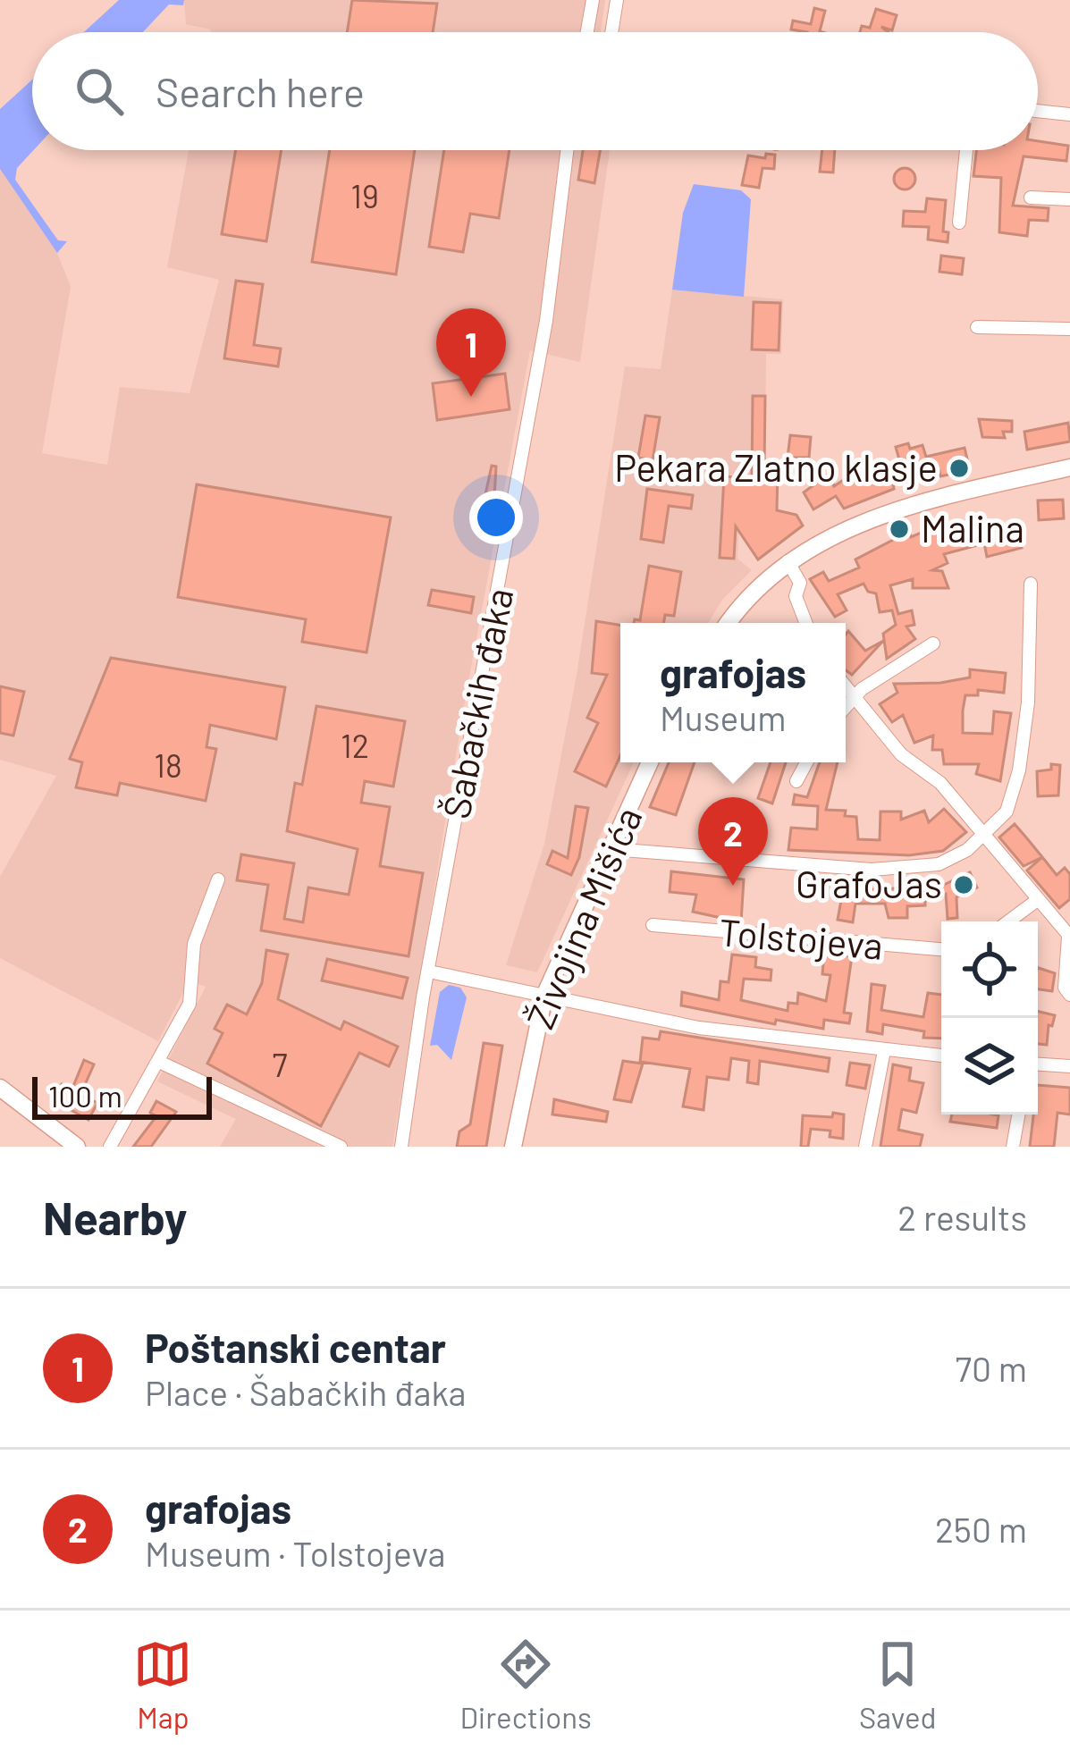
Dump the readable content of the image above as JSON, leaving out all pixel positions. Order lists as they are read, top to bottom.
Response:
{
  "streets": {
    "main road": ["Živojina Mišića"],
    "street": ["Šabačkih đaka", "Tolstojeva"]
  },
  "crossings": [
    ["Živojina Mišića", "Tolstojeva"]
  ],
  "places": ["Pekara Zlatno klasje", "Malina", "GrafoJas"],
  "house_numbers": [
    "19",
    "12",
    "18",
    "7"
  ],
  "scale_bar": "100 m",
  "page": {
    "search": "Search here",
    "pins": ["1", "2"],
    "popup": ["grafojas", "Museum"],
    "scale": "100 m",
    "heading": ["Nearby", "2 results"],
    "list": [
      {
        "mark": "1",
        "name": "Poštanski centar",
        "note": "Place · Šabačkih đaka",
        "value": "70 m"
      },
      {
        "mark": "2",
        "name": "grafojas",
        "note": "Museum · Tolstojeva",
        "value": "250 m"
      }
    ],
    "nav": ["Map", "Directions", "Saved"]
  }
}
